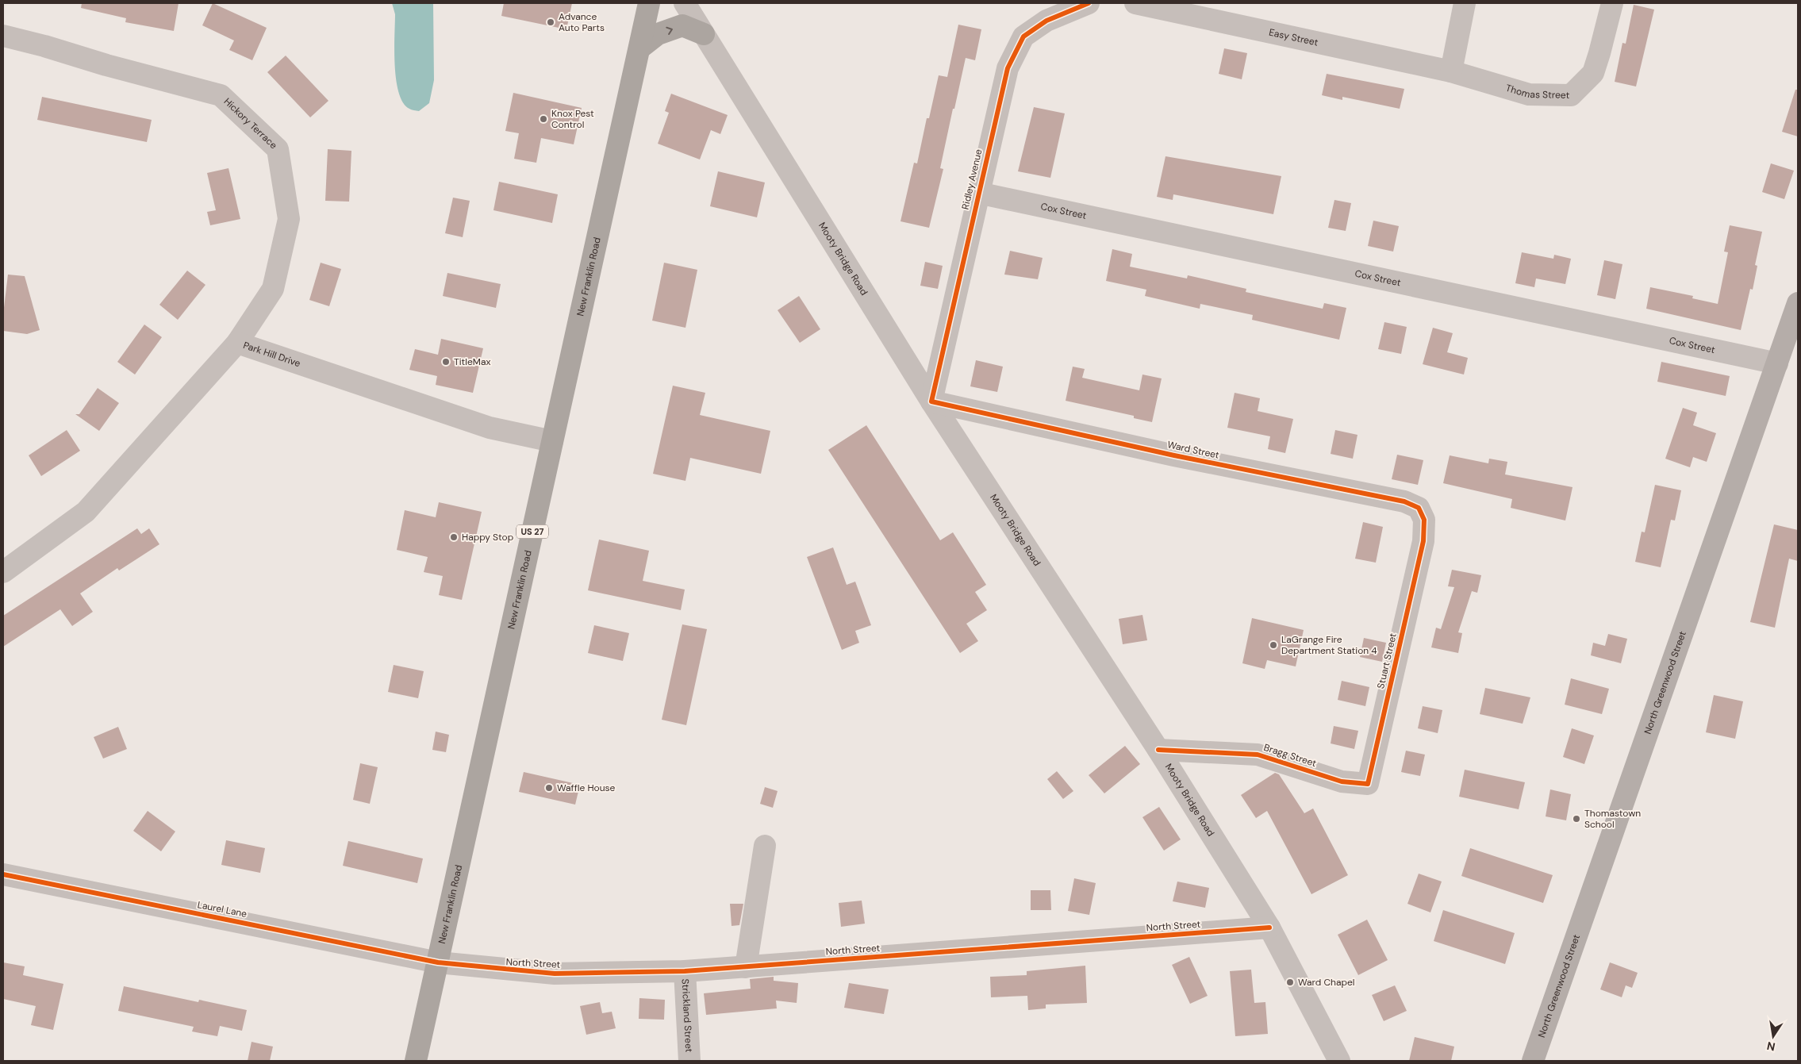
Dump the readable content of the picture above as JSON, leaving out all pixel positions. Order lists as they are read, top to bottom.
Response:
{
  "streets": {
    "highway": ["New Franklin Road", "US 27"],
    "main road": ["North Greenwood Street"],
    "street": [
      "Easy Street",
      "Thomas Street",
      "Hickory Terrace",
      "Ridley Avenue",
      "Cox Street",
      "Mooty Bridge Road",
      "Park Hill Drive",
      "Ward Street",
      "Stuart Street",
      "Bragg Street",
      "Laurel Lane",
      "North Street",
      "Strickland Street"
    ]
  },
  "crossings": [
    ["Easy Street", "Thomas Street"],
    ["Hickory Terrace", "Park Hill Drive"],
    ["Ridley Avenue", "Cox Street"],
    ["Ridley Avenue", "Mooty Bridge Road"],
    ["Ridley Avenue", "Ward Street"],
    ["Cox Street", "North Greenwood Street"],
    ["Mooty Bridge Road", "Ward Street"],
    ["Mooty Bridge Road", "Bragg Street"],
    ["Mooty Bridge Road", "North Street"],
    ["New Franklin Road", "Park Hill Drive"],
    ["New Franklin Road", "Laurel Lane"],
    ["New Franklin Road", "North Street"],
    ["Ward Street", "Stuart Street"],
    ["Stuart Street", "Bragg Street"],
    ["Laurel Lane", "North Street"],
    ["North Street", "Strickland Street"]
  ],
  "places": [
    "Advance Auto Parts",
    "Knox Pest Control",
    "TitleMax",
    "Happy Stop",
    "LaGrange Fire Department Station 4",
    "Waffle House",
    "Thomastown School",
    "Ward Chapel"
  ],
  "north": "bottom"
}
